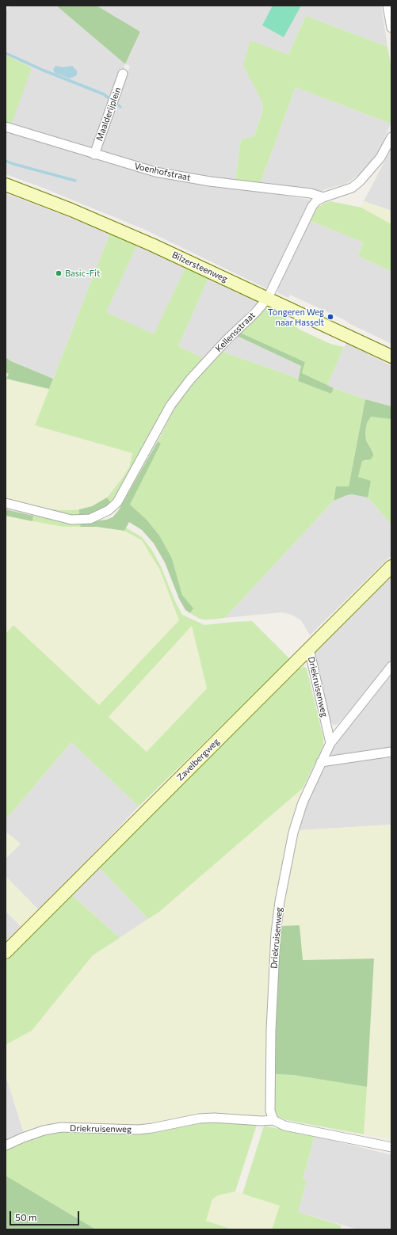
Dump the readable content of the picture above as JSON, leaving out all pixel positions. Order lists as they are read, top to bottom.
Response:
{
  "streets": {
    "main road": ["Bilzersteenweg", "Zavelbergweg"],
    "street": [
      "Maalderijplein",
      "Voenhofstraat",
      "Kellensstraat",
      "Driekruisenweg"
    ]
  },
  "crossings": [
    ["Maalderijplein", "Voenhofstraat"],
    ["Voenhofstraat", "Kellensstraat"],
    ["Bilzersteenweg", "Kellensstraat"],
    ["Driekruisenweg", "Zavelbergweg"]
  ],
  "places": ["Basic-Fit", "Tongeren Weg naar Hasselt"],
  "scale_bar": "50 m"
}
